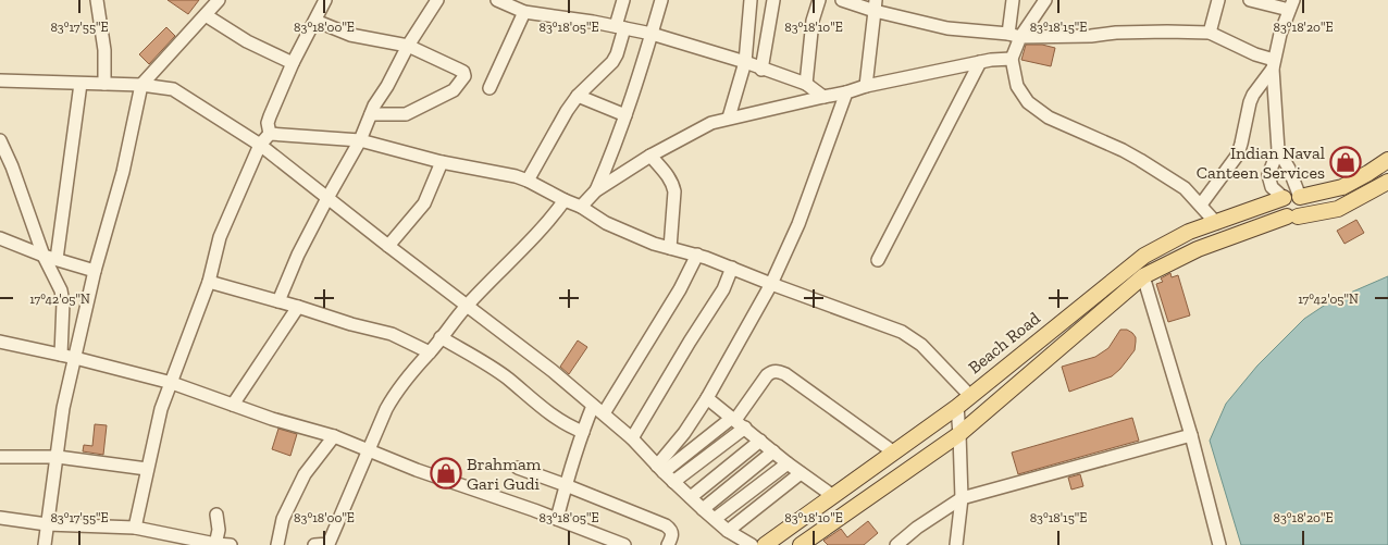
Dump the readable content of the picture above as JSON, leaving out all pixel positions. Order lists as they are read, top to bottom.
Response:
{
  "streets": {
    "main road": ["Beach Road"]
  },
  "places": {
    "shop": ["Indian Naval Canteen Services", "Brahmam Gari Gudi"]
  },
  "coordinates": [
    "83°17'55\"E",
    "83°18'00\"E",
    "83°18'05\"E",
    "83°18'10\"E",
    "83°18'15\"E",
    "83°18'20\"E",
    "17°42'05\"N"
  ]
}
